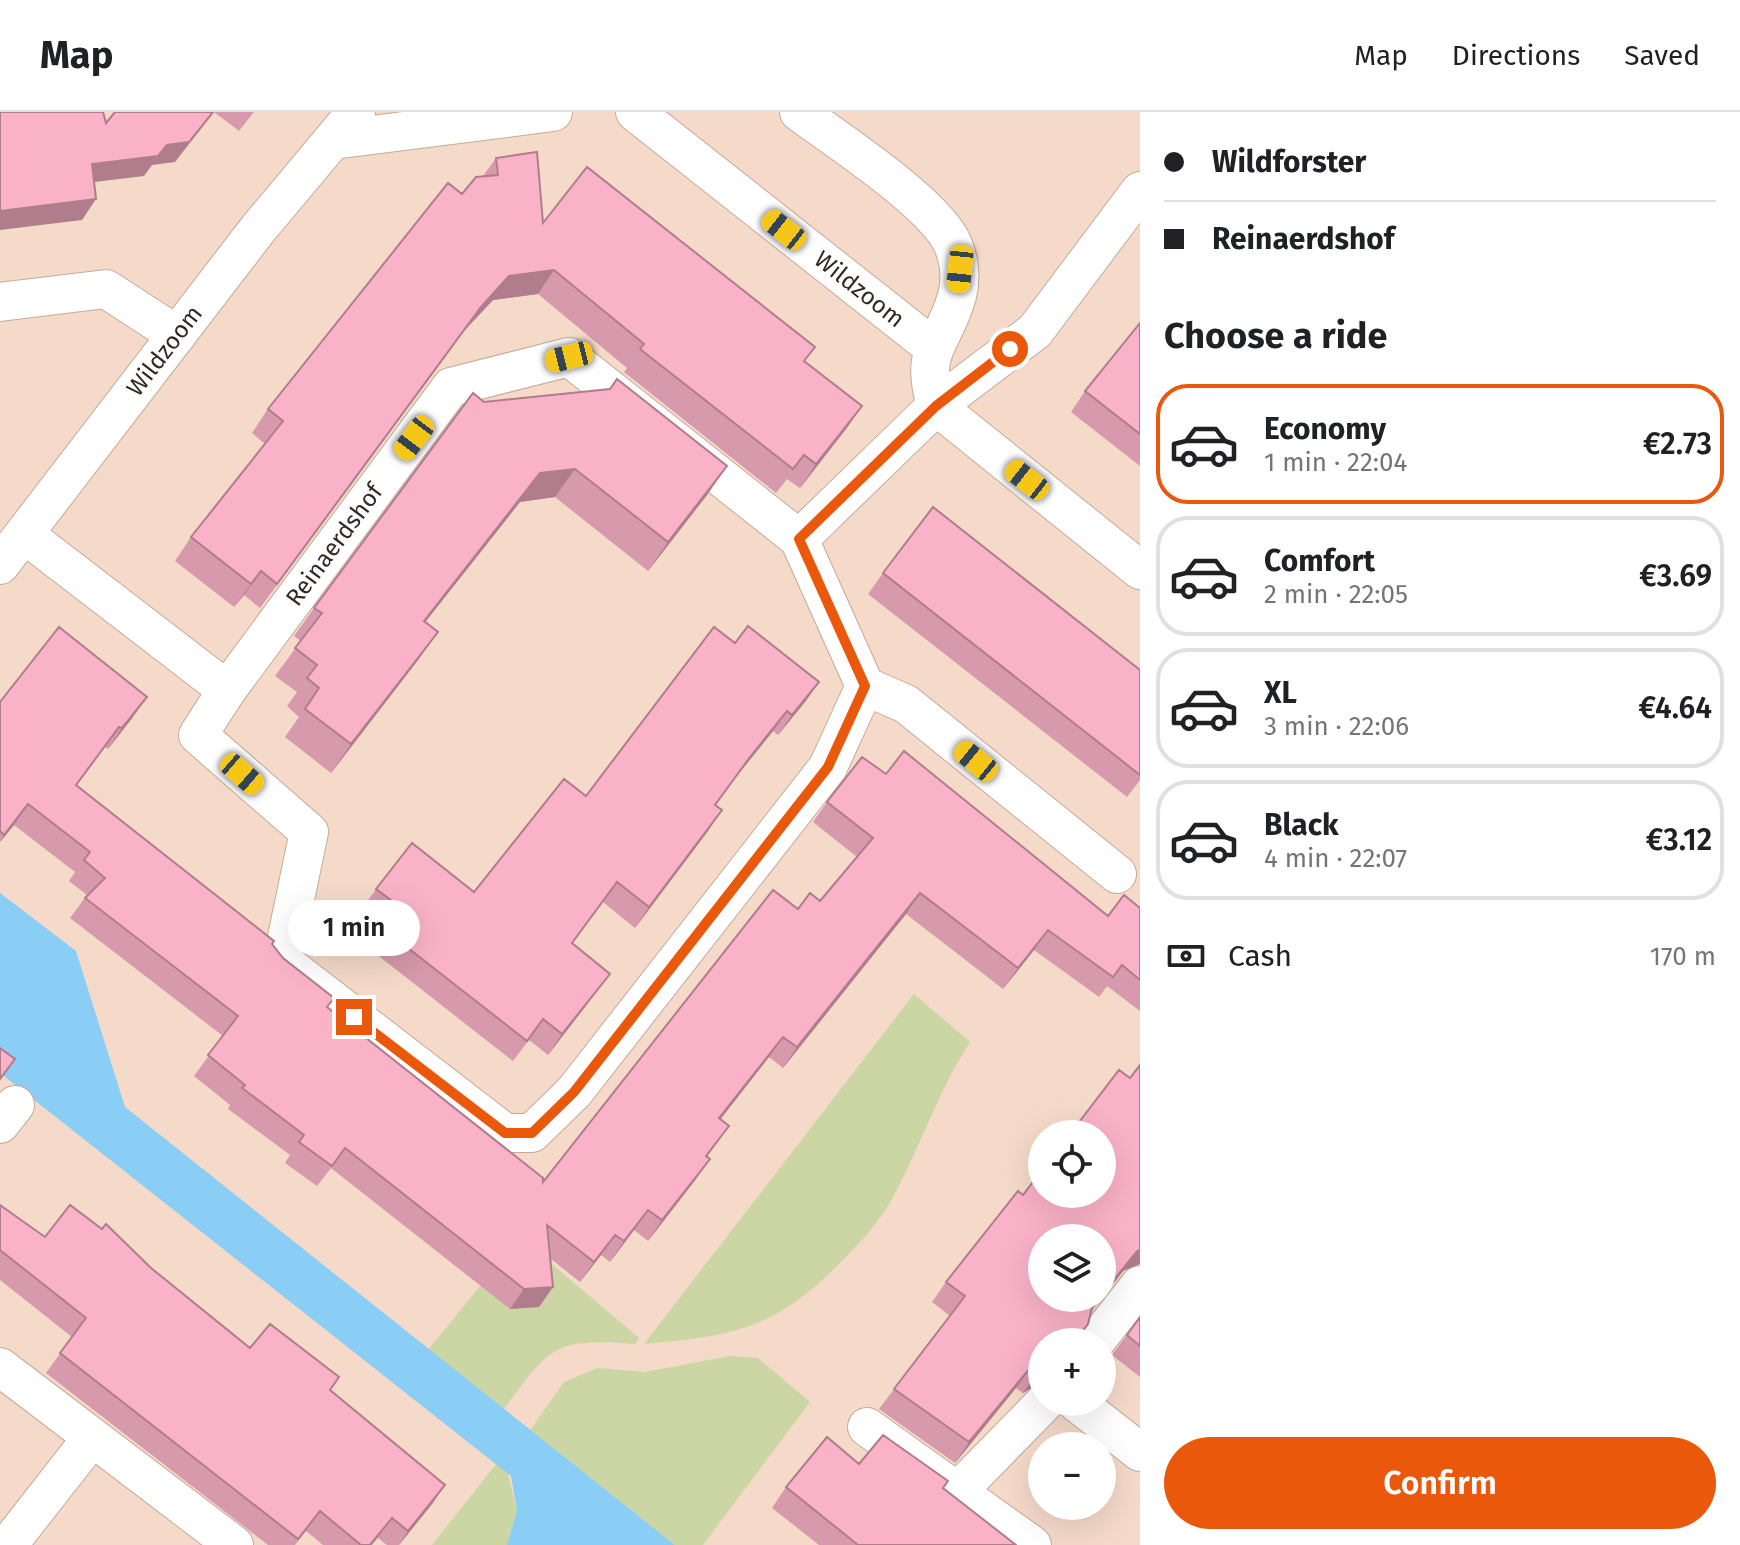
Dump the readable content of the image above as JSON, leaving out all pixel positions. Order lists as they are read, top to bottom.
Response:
{
  "streets": {
    "street": ["Wildzoom", "Reinaerdshof"]
  },
  "page": {
    "header": "Map",
    "nav": ["Map", "Directions", "Saved"],
    "banner": ["Wildforster", "Reinaerdshof"],
    "heading": "Choose a ride",
    "list": [
      {
        "name": "Economy",
        "note": "1 min · 22:04",
        "value": "€2.73"
      },
      {
        "name": "Comfort",
        "note": "2 min · 22:05",
        "value": "€3.69"
      },
      {
        "name": "XL",
        "note": "3 min · 22:06",
        "value": "€4.64"
      },
      {
        "name": "Black",
        "note": "4 min · 22:07",
        "value": "€3.12"
      }
    ],
    "bubble": "1 min",
    "pay": ["Cash", "170 m"],
    "map_buttons": ["+", "−"],
    "buttons": "Confirm"
  }
}
